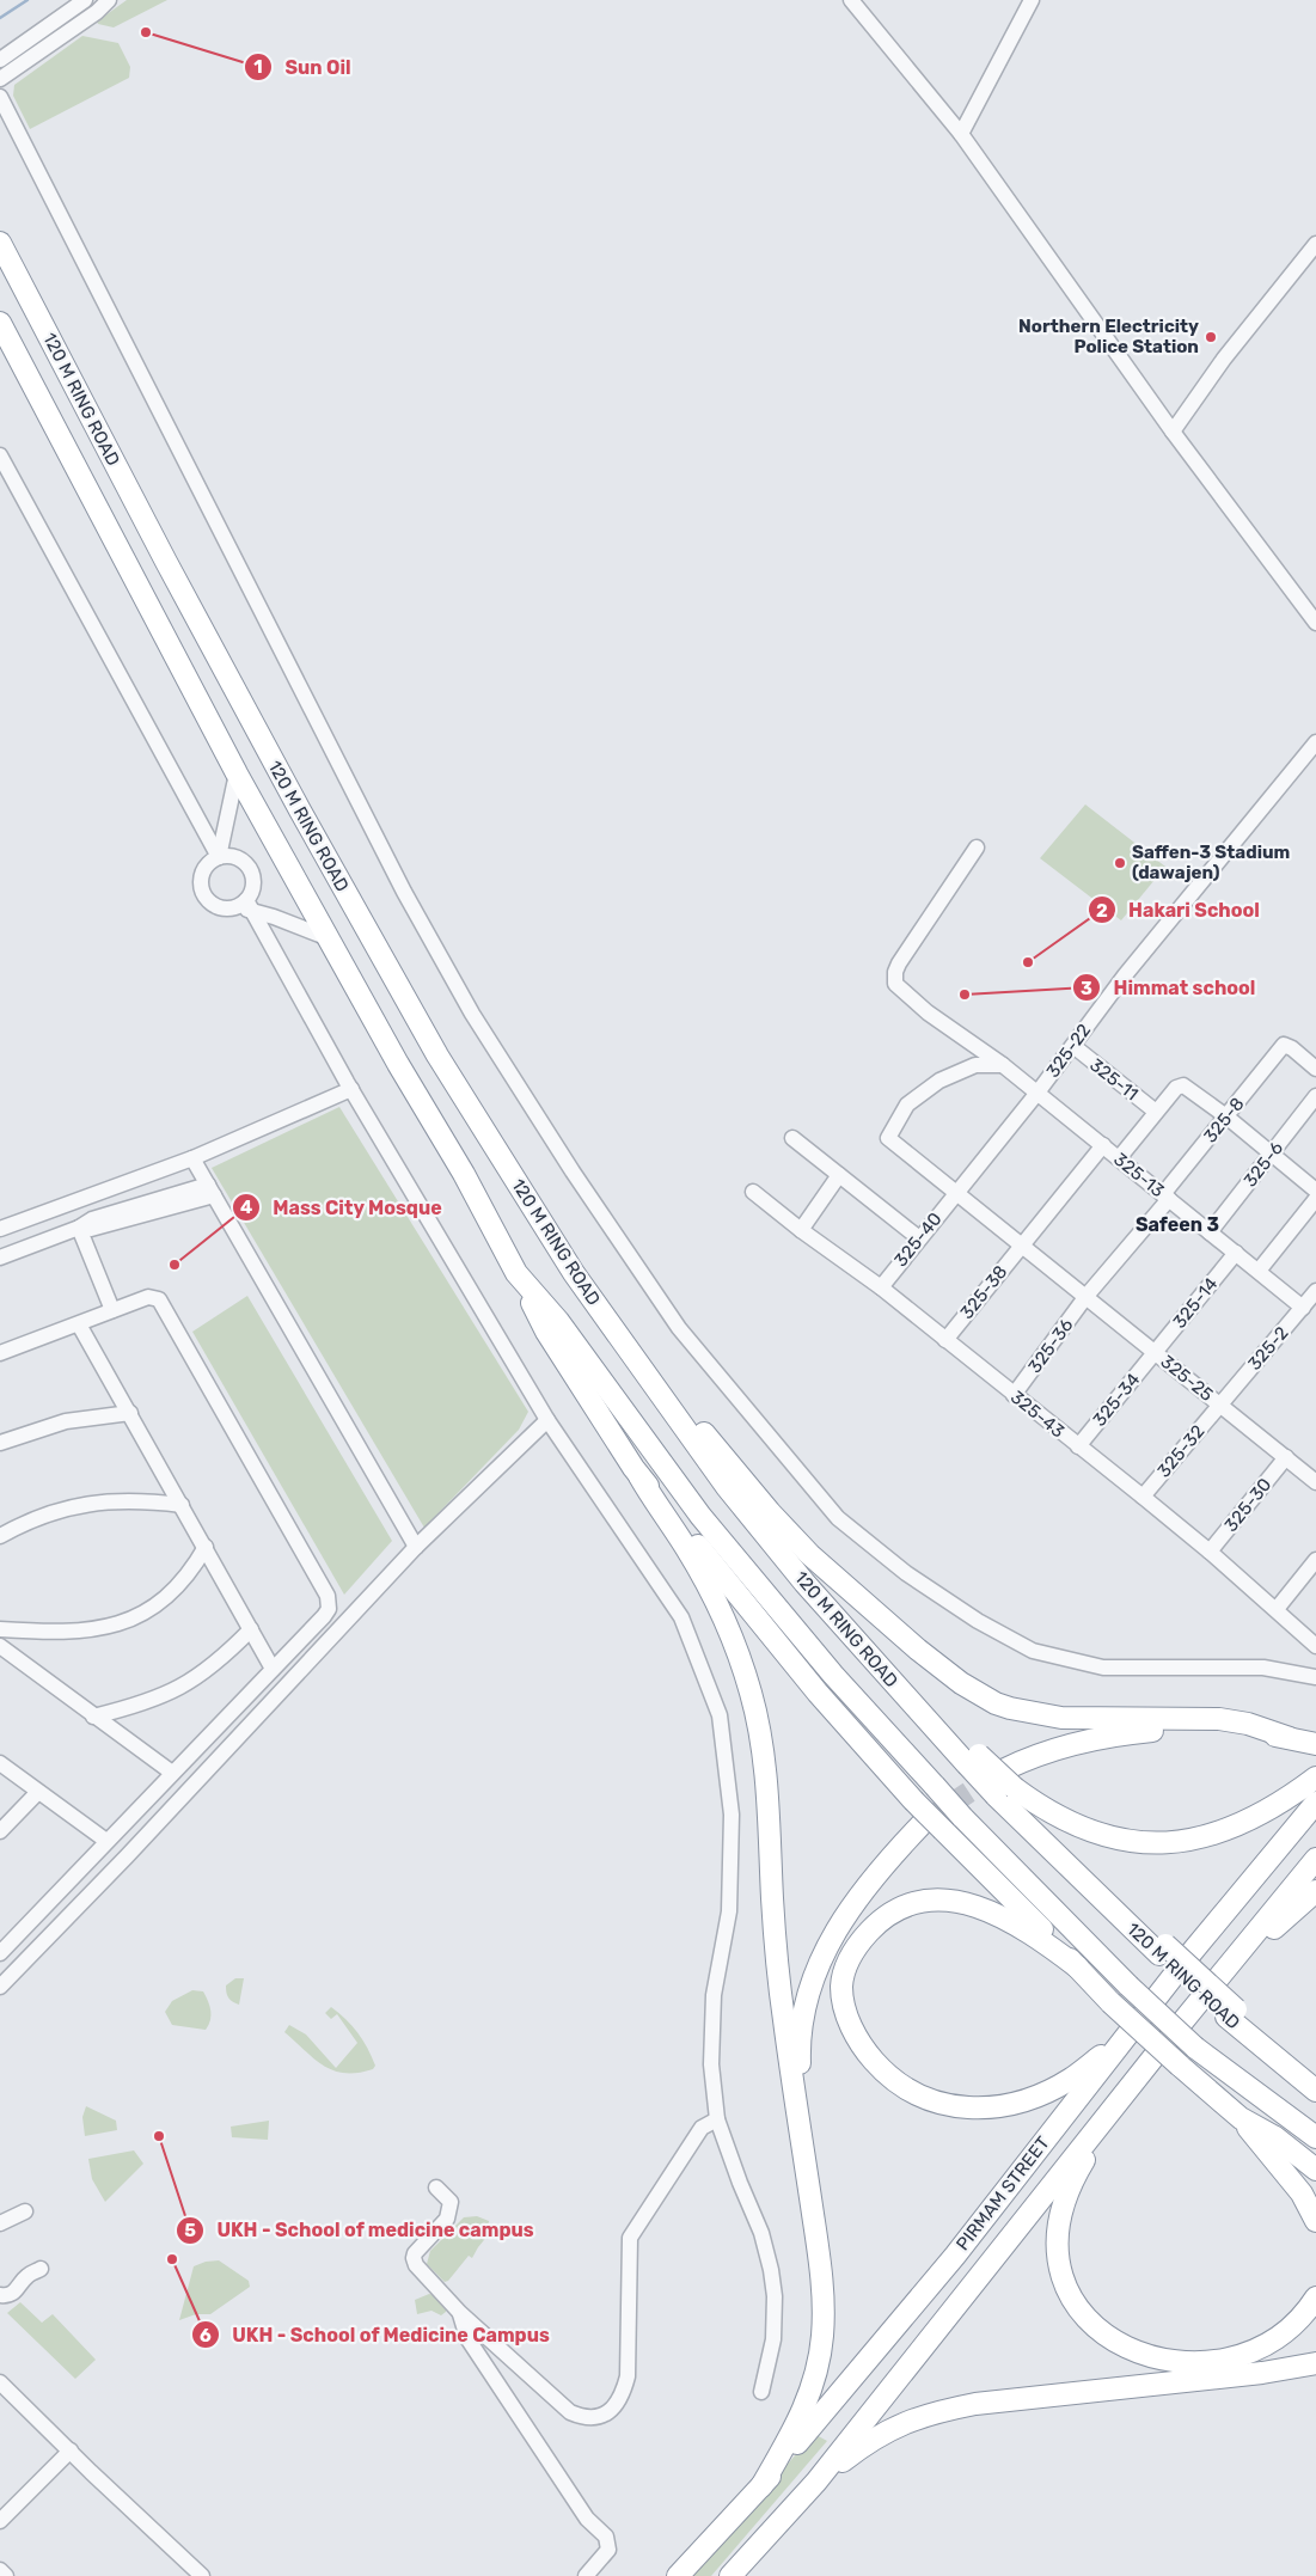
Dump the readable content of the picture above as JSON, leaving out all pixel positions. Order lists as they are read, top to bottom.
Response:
{
  "streets": {
    "highway": ["120 M RING ROAD", "PIRMAM STREET"],
    "street": [
      "325-22",
      "325-11",
      "325-8",
      "325-6",
      "325-13",
      "325-40",
      "325-38",
      "325-14",
      "325-36",
      "325-2",
      "325-25",
      "325-34",
      "325-43",
      "325-32",
      "325-30"
    ]
  },
  "crossings": [
    ["325-22", "325-11"],
    ["325-22", "325-13"],
    ["325-22", "325-40"],
    ["325-22", "325-25"],
    ["325-8", "325-13"],
    ["325-8", "325-36"],
    ["325-8", "325-25"],
    ["325-6", "325-13"],
    ["325-13", "325-38"],
    ["325-13", "325-14"],
    ["325-13", "325-2"],
    ["325-13", "325-25"],
    ["325-40", "325-25"],
    ["325-40", "325-43"],
    ["325-38", "325-25"],
    ["325-38", "325-43"],
    ["325-14", "325-25"],
    ["325-14", "325-34"],
    ["325-36", "325-25"],
    ["325-36", "325-43"],
    ["325-2", "325-25"],
    ["325-2", "325-32"],
    ["325-25", "325-34"],
    ["325-25", "325-32"],
    ["325-25", "325-30"],
    ["325-34", "325-43"],
    ["325-43", "325-32"],
    ["325-43", "325-30"]
  ],
  "districts": ["Safeen 3"],
  "places": [
    "Sun Oil",
    "Northern Electricity Police Station",
    "Saffen-3 Stadium (dawajen)",
    "Hakari School",
    "Himmat school",
    "Mass City Mosque",
    "UKH - School of medicine campus",
    "UKH - School of Medicine Campus"
  ]
}
